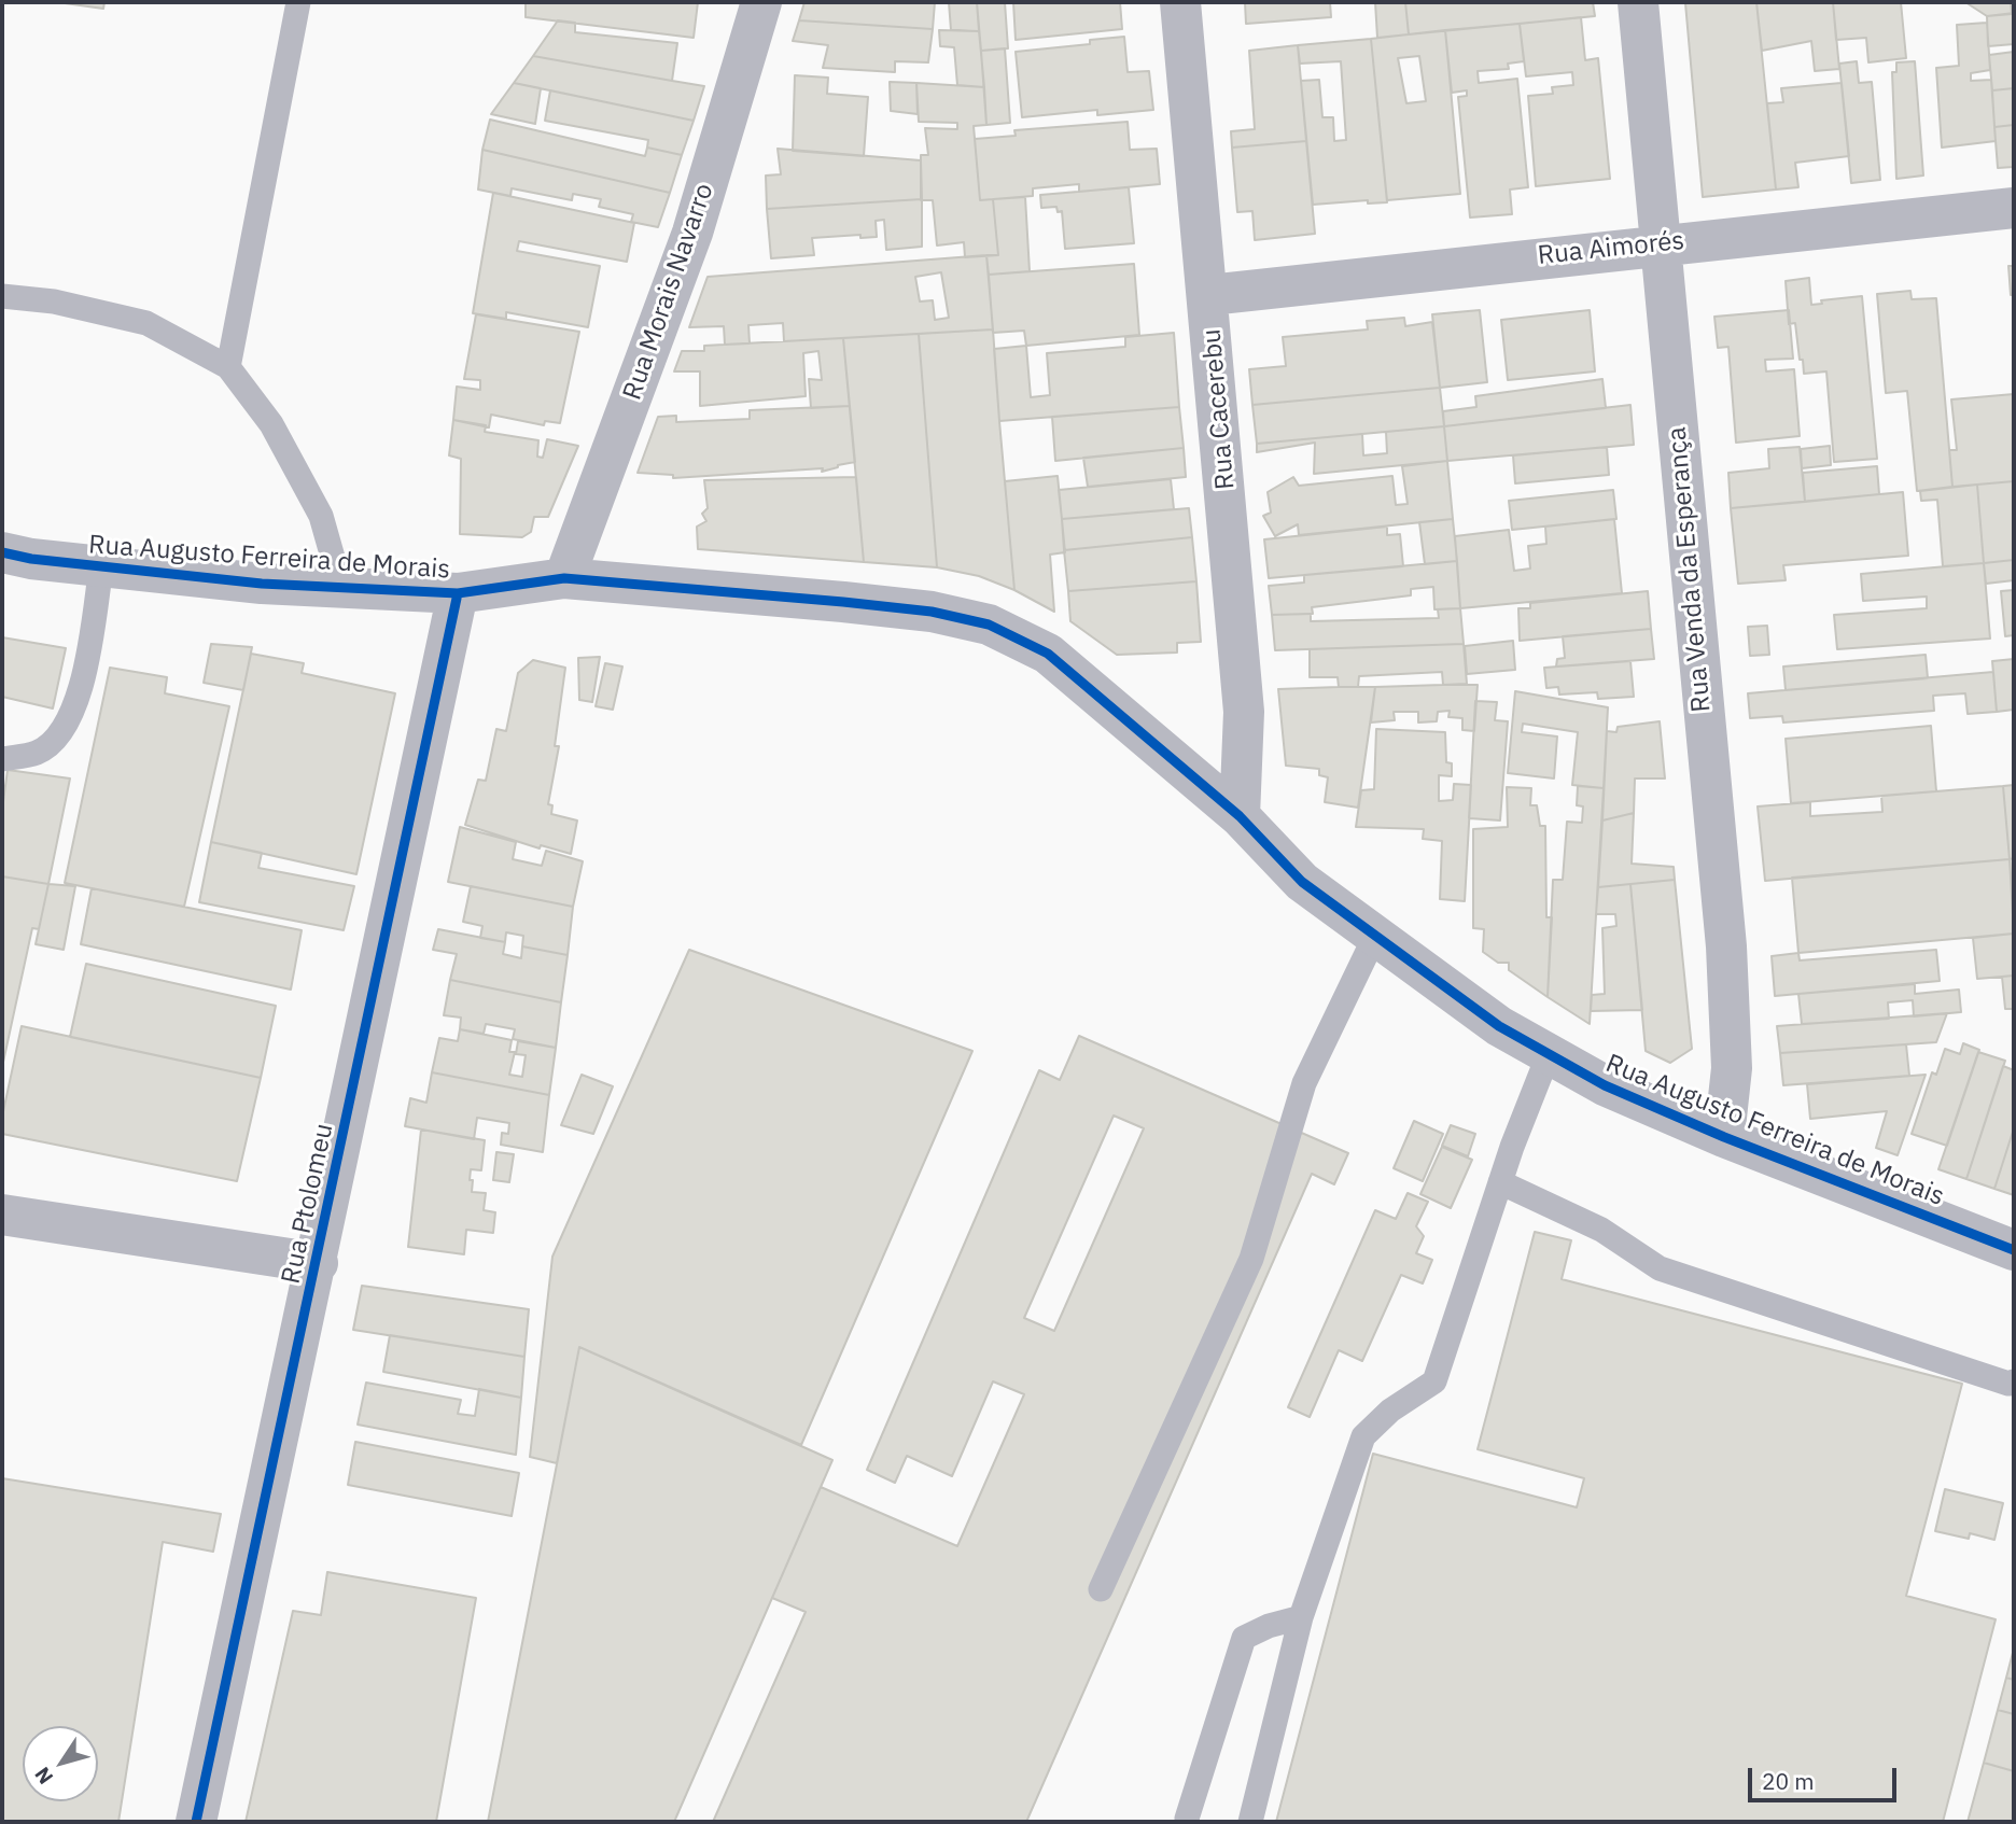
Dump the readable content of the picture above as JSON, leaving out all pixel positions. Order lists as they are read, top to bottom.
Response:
{
  "streets": {
    "street": [
      "Rua Aimorés",
      "Rua Morais Navarro",
      "Rua Cacerebu",
      "Rua Augusto Ferreira de Morais",
      "Rua Venda da Esperança",
      "Rua Ptolomeu"
    ]
  },
  "crossings": [
    ["Rua Aimorés", "Rua Cacerebu"],
    ["Rua Aimorés", "Rua Venda da Esperança"],
    ["Rua Morais Navarro", "Rua Augusto Ferreira de Morais"],
    ["Rua Cacerebu", "Rua Augusto Ferreira de Morais"],
    ["Rua Augusto Ferreira de Morais", "Rua Venda da Esperança"],
    ["Rua Augusto Ferreira de Morais", "Rua Ptolomeu"]
  ],
  "scale_bar": "20 m",
  "north": "bottom left"
}
